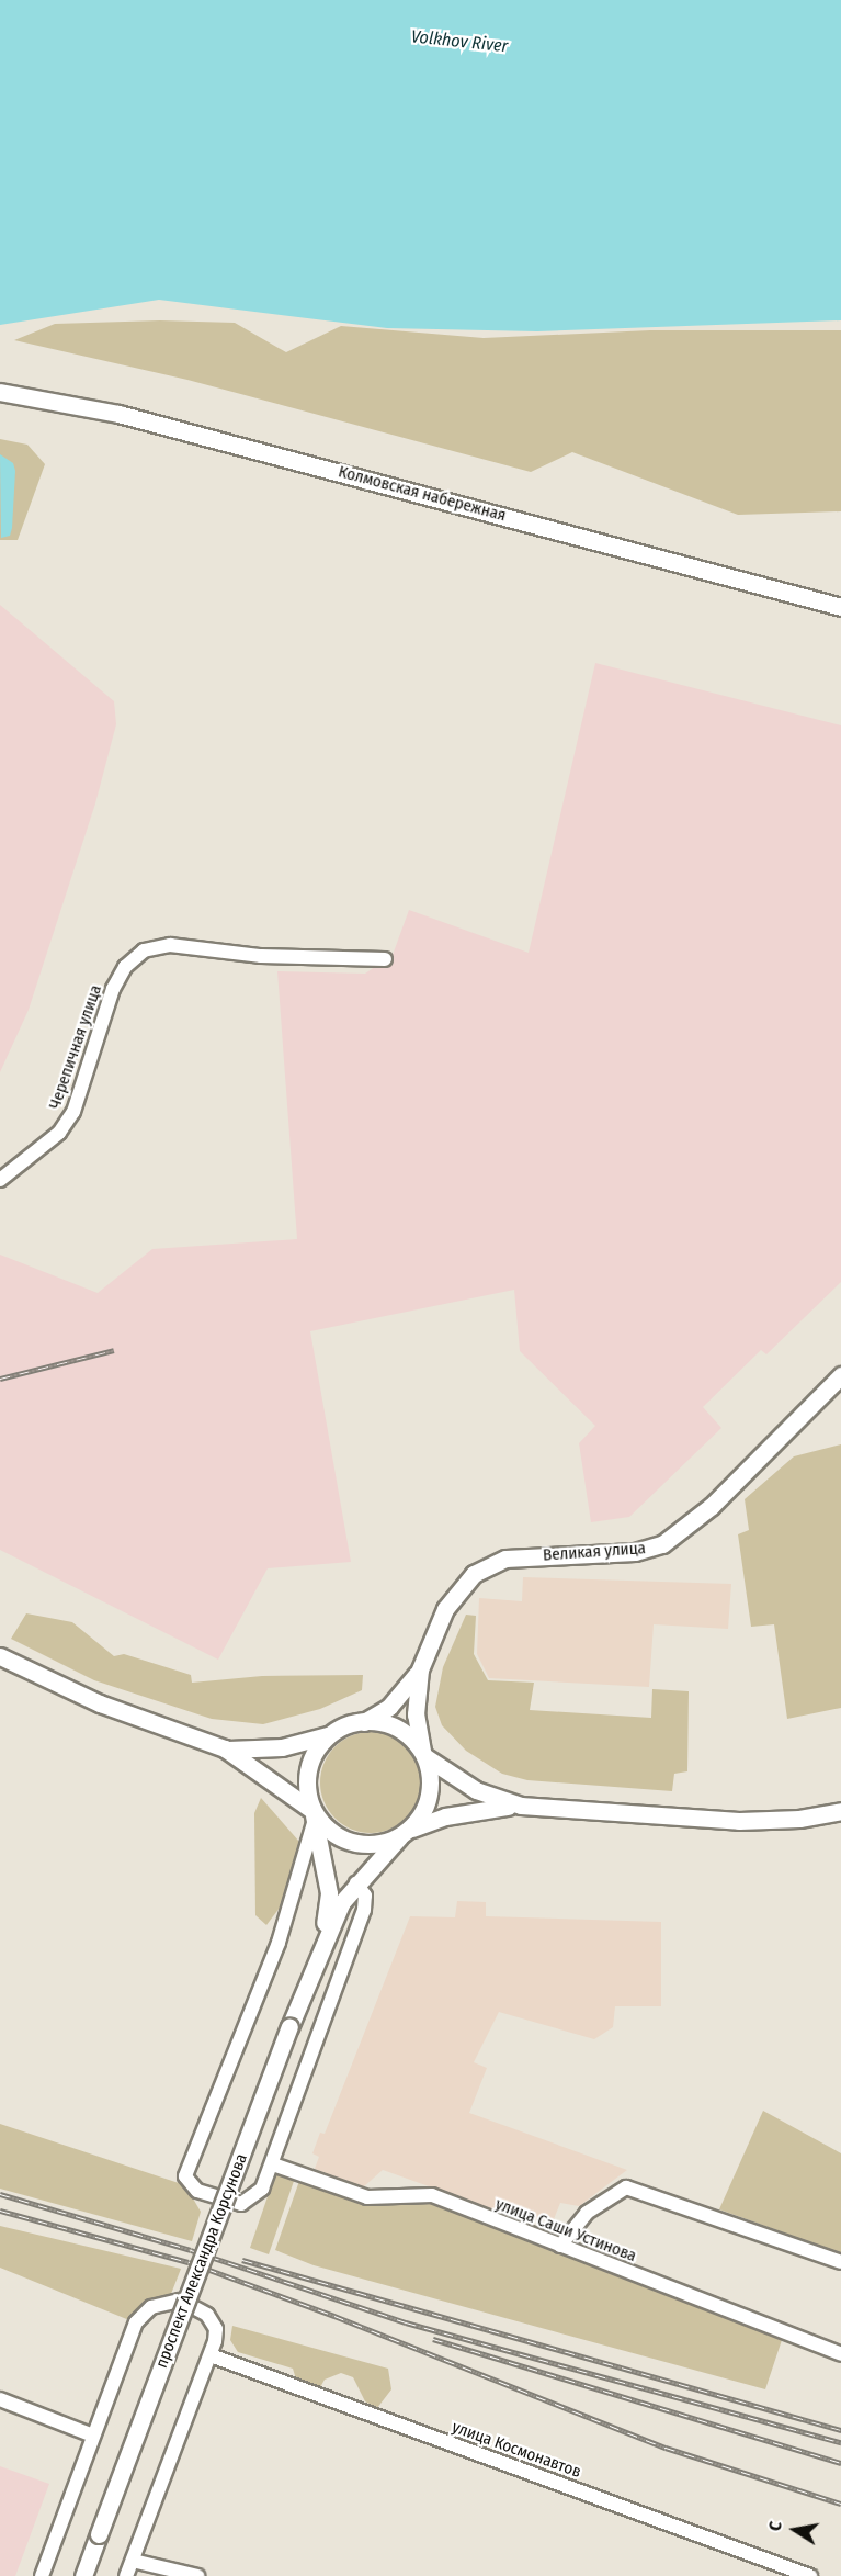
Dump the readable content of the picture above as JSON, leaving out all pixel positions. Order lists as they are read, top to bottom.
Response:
{
  "streets": {
    "main road": ["Колмовская набережная", "Великая улица", "проспект Александра Корсунова"],
    "street": ["Черепичная улица", "улица Саши Устинова", "улица Космонавтов"]
  },
  "water": ["Volkhov River"],
  "north": "left"
}
